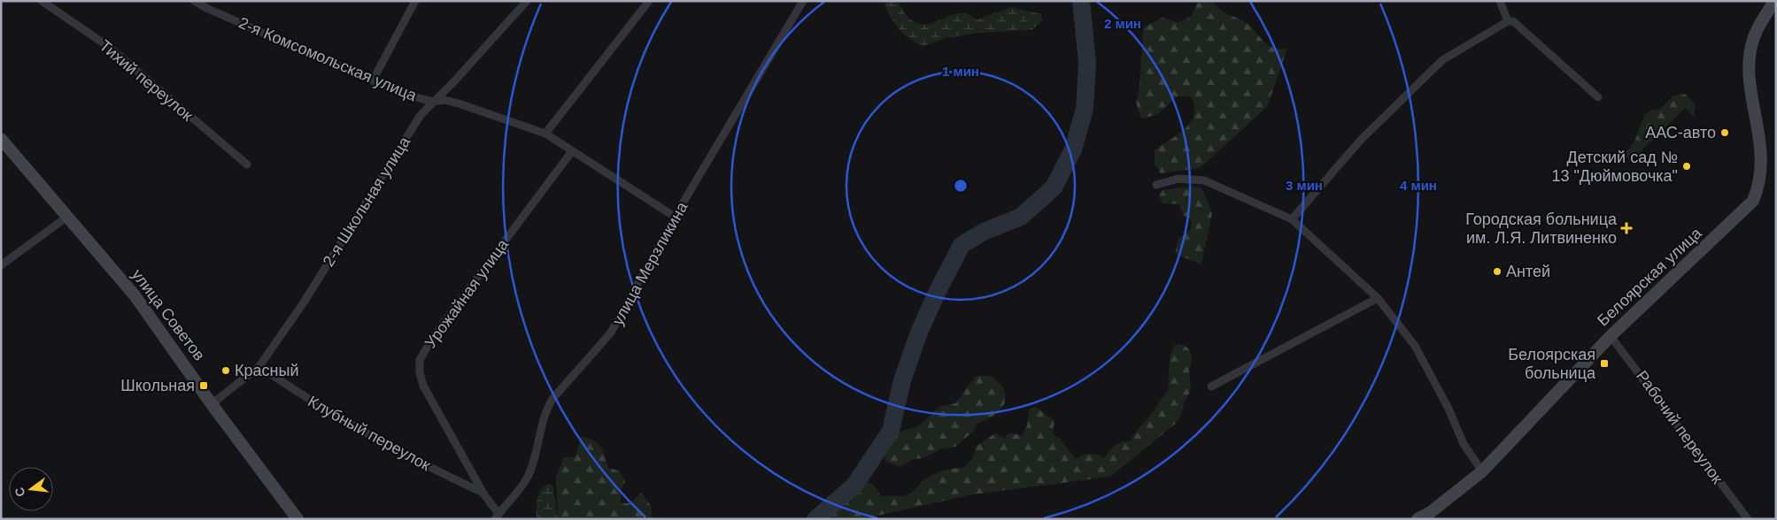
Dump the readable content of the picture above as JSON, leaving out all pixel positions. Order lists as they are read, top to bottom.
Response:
{
  "streets": {
    "street": [
      "2-я Комсомольская улица",
      "Тихий переулок",
      "2-я Школьная улица",
      "улица Мерзликина",
      "Белоярская улица",
      "Урожайная улица",
      "улица Советов",
      "Рабочий переулок",
      "Клубный переулок"
    ]
  },
  "crossings": [
    ["2-я Комсомольская улица", "2-я Школьная улица"],
    ["2-я Комсомольская улица", "улица Мерзликина"],
    ["2-я Комсомольская улица", "Урожайная улица"],
    ["2-я Школьная улица", "улица Советов"],
    ["2-я Школьная улица", "Клубный переулок"],
    ["улица Мерзликина", "Урожайная улица"],
    ["Белоярская улица", "Рабочий переулок"],
    ["Урожайная улица", "Клубный переулок"]
  ],
  "places": {
    "other": [
      "ААС-авто",
      "Детский сад № 13 \"Дюймовочка\"",
      "Антей",
      "Красный"
    ],
    "health": ["Городская больница им. Л.Я. Литвиненко"],
    "transit": ["Белоярская больница", "Школьная"]
  },
  "north": "left",
  "rings": [
    "2 мин",
    "1 мин",
    "3 мин",
    "4 мин"
  ]
}
